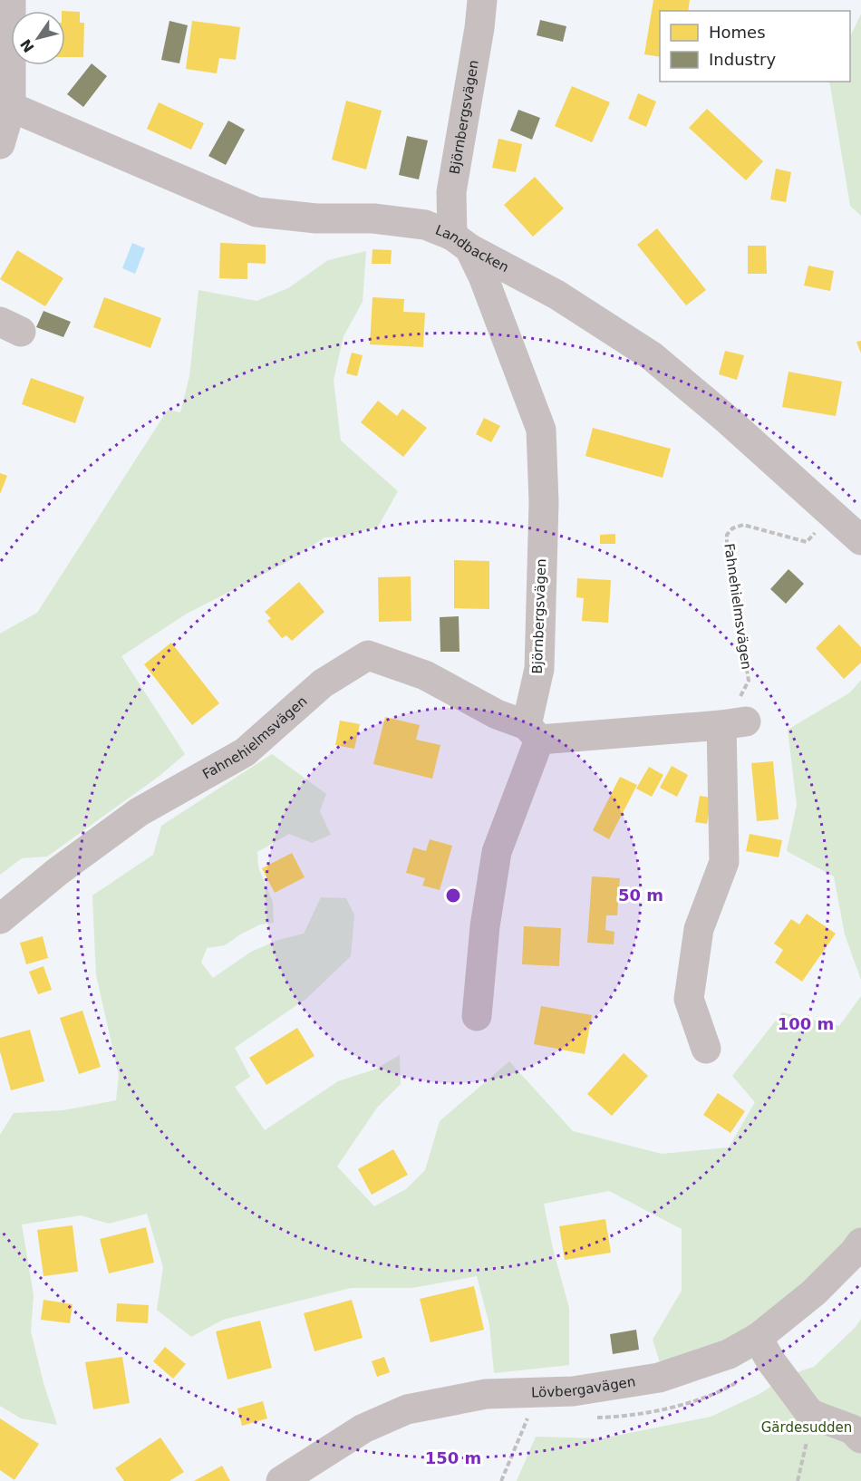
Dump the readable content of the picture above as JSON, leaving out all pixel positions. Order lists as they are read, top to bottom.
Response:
{
  "streets": {
    "street": [
      "Björnbergsvägen",
      "Landbacken",
      "Fahnehielmsvägen",
      "Lövbergavägen"
    ]
  },
  "crossings": [
    ["Björnbergsvägen", "Landbacken"],
    ["Björnbergsvägen", "Fahnehielmsvägen"],
    ["Landbacken", "Fahnehielmsvägen"]
  ],
  "parks": ["Gärdesudden"],
  "legend": ["Homes", "Industry"],
  "north": "bottom left",
  "rings": ["50 m", "100 m", "150 m"]
}
